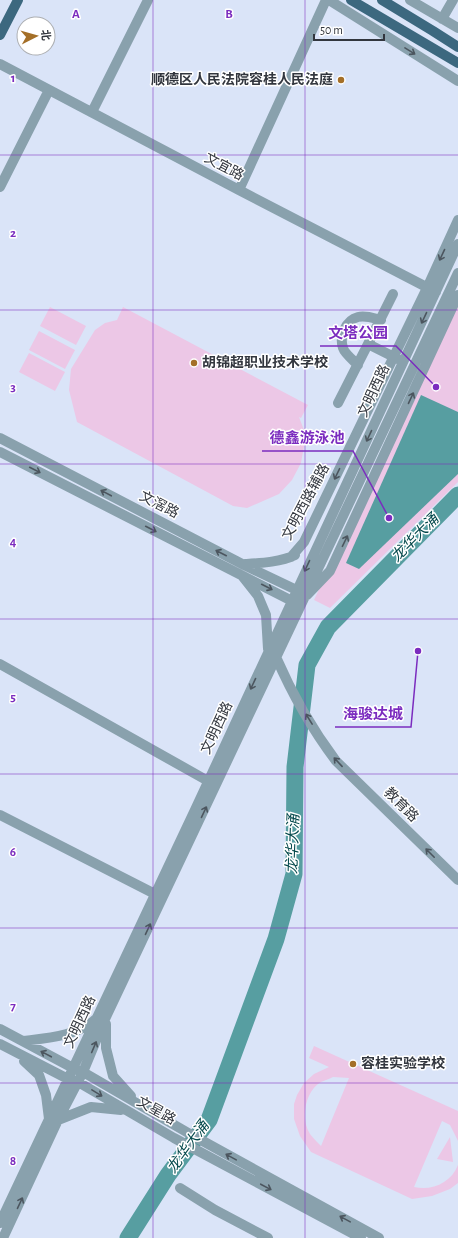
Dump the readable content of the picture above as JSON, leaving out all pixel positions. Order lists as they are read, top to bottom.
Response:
{
  "streets": {
    "street": [
      "文宜路",
      "文明西路",
      "文明西路辅路",
      "文滘路",
      "教育路",
      "文星路"
    ]
  },
  "crossings": [
    ["文宜路", "文明西路"],
    ["文宜路", "文明西路辅路"],
    ["文明西路", "文明西路辅路"],
    ["文明西路", "文滘路"],
    ["文明西路", "教育路"],
    ["文明西路", "文星路"]
  ],
  "one_way": ["教育路"],
  "water": ["龙华大涌"],
  "places": [
    "顺德区人民法院容桂人民法庭",
    "胡锦超职业技术学校",
    "文塔公园",
    "德鑫游泳池",
    "海骏达城",
    "容桂实验学校"
  ],
  "scale_bar": "50 m",
  "north": "right",
  "grid": {
    "columns": ["A", "B"],
    "rows": [
      "1",
      "2",
      "3",
      "4",
      "5",
      "6",
      "7",
      "8"
    ]
  }
}
